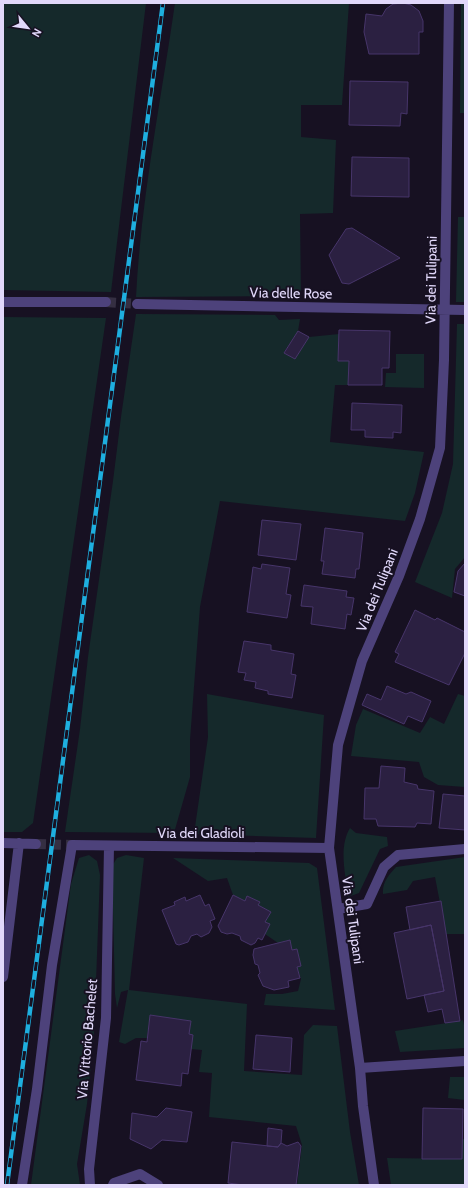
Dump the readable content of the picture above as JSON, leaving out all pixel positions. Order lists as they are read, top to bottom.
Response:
{
  "streets": {
    "street": [
      "Via dei Tulipani",
      "Via delle Rose",
      "Via dei Gladioli",
      "Via Vittorio Bachelet"
    ]
  },
  "crossings": [
    ["Via dei Tulipani", "Via delle Rose"],
    ["Via dei Tulipani", "Via dei Gladioli"],
    ["Via dei Gladioli", "Via Vittorio Bachelet"]
  ],
  "north": "bottom right"
}
